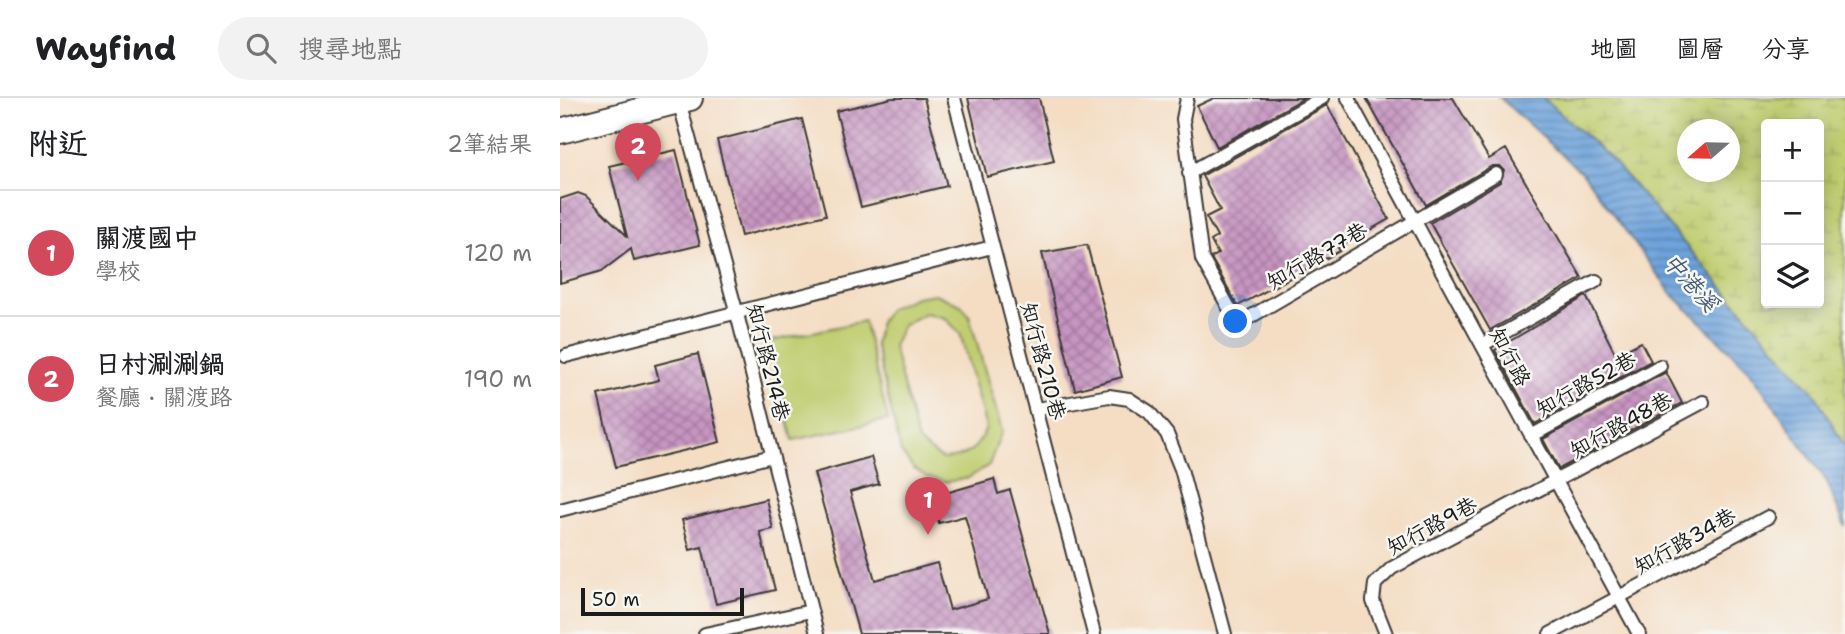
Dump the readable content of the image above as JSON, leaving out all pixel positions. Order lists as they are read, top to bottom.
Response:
{
  "streets": {
    "lane": [
      "知行路77巷",
      "知行路",
      "知行路210巷",
      "知行路214巷",
      "知行路52巷",
      "知行路48巷",
      "知行路9巷",
      "知行路34巷"
    ]
  },
  "crossings": [
    ["知行路77巷", "知行路"],
    ["知行路", "知行路52巷"],
    ["知行路", "知行路48巷"],
    ["知行路", "知行路9巷"],
    ["知行路", "知行路34巷"],
    ["知行路48巷", "知行路9巷"]
  ],
  "water": ["中港溪"],
  "scale_bar": "50 m",
  "north": "left",
  "page": {
    "header": "Wayfind",
    "search": "搜尋地點",
    "nav": ["地圖", "圖層", "分享"],
    "heading": ["附近", "2筆結果"],
    "map_buttons": ["+", "−"],
    "pins": ["2", "1"],
    "list": [
      {
        "mark": "1",
        "name": "關渡國中",
        "note": "學校",
        "value": "120 m"
      },
      {
        "mark": "2",
        "name": "日村涮涮鍋",
        "note": "餐廳 · 關渡路",
        "value": "190 m"
      }
    ],
    "scale": "50 m"
  }
}
